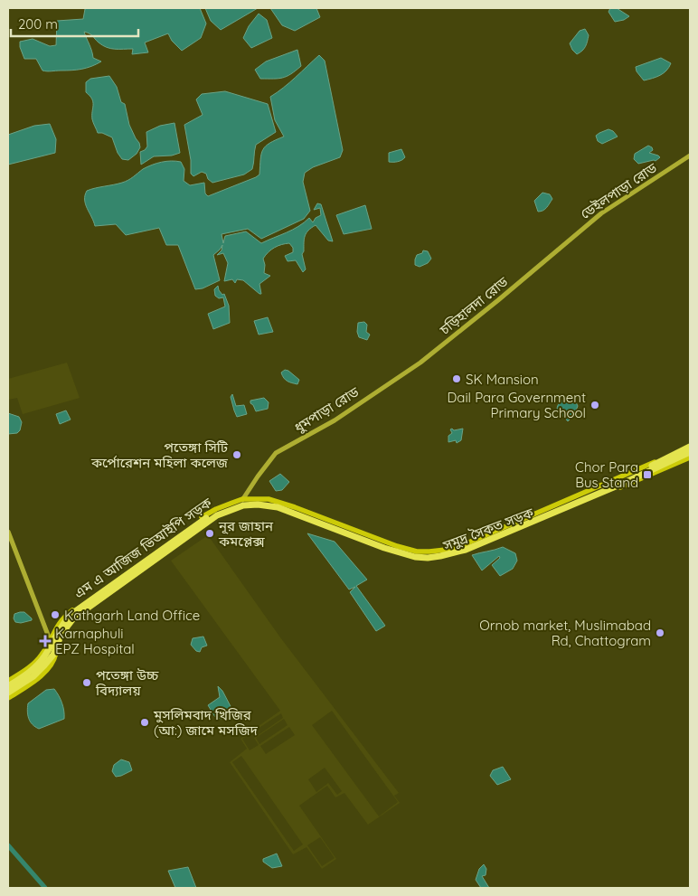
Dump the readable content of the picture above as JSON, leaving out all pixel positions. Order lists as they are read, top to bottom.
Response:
{
  "streets": {
    "main road": [
      "ডেইলপাড়া রোড",
      "চড়িহালদা রোড",
      "ধুমপাড়া রোড",
      "সমুদ্র সৈকত সড়ক",
      "এম এ আজিজ ভিআইপি সড়ক"
    ]
  },
  "crossings": [
    ["ডেইলপাড়া রোড", "চড়িহালদা রোড"],
    ["চড়িহালদা রোড", "ধুমপাড়া রোড"],
    ["ধুমপাড়া রোড", "এম এ আজিজ ভিআইপি সড়ক"],
    ["সমুদ্র সৈকত সড়ক", "এম এ আজিজ ভিআইপি সড়ক"]
  ],
  "places": {
    "other": [
      "SK Mansion",
      "Dail Para Government Primary School",
      "পতেঙ্গা সিটি কর্পোরেশন মহিলা কলেজ",
      "নূর জাহান কমপ্লেক্স",
      "Kathgarh Land Office",
      "Ornob market, Muslimabad Rd, Chattogram",
      "পতেঙ্গা উচ্চ বিদ্যালয়",
      "মুসলিমবাদ খিজির (আ:) জামে মসজিদ"
    ],
    "transit": ["Chor Para Bus Stand"],
    "health": ["Karnaphuli EPZ Hospital"]
  },
  "scale_bar": "200 m"
}
